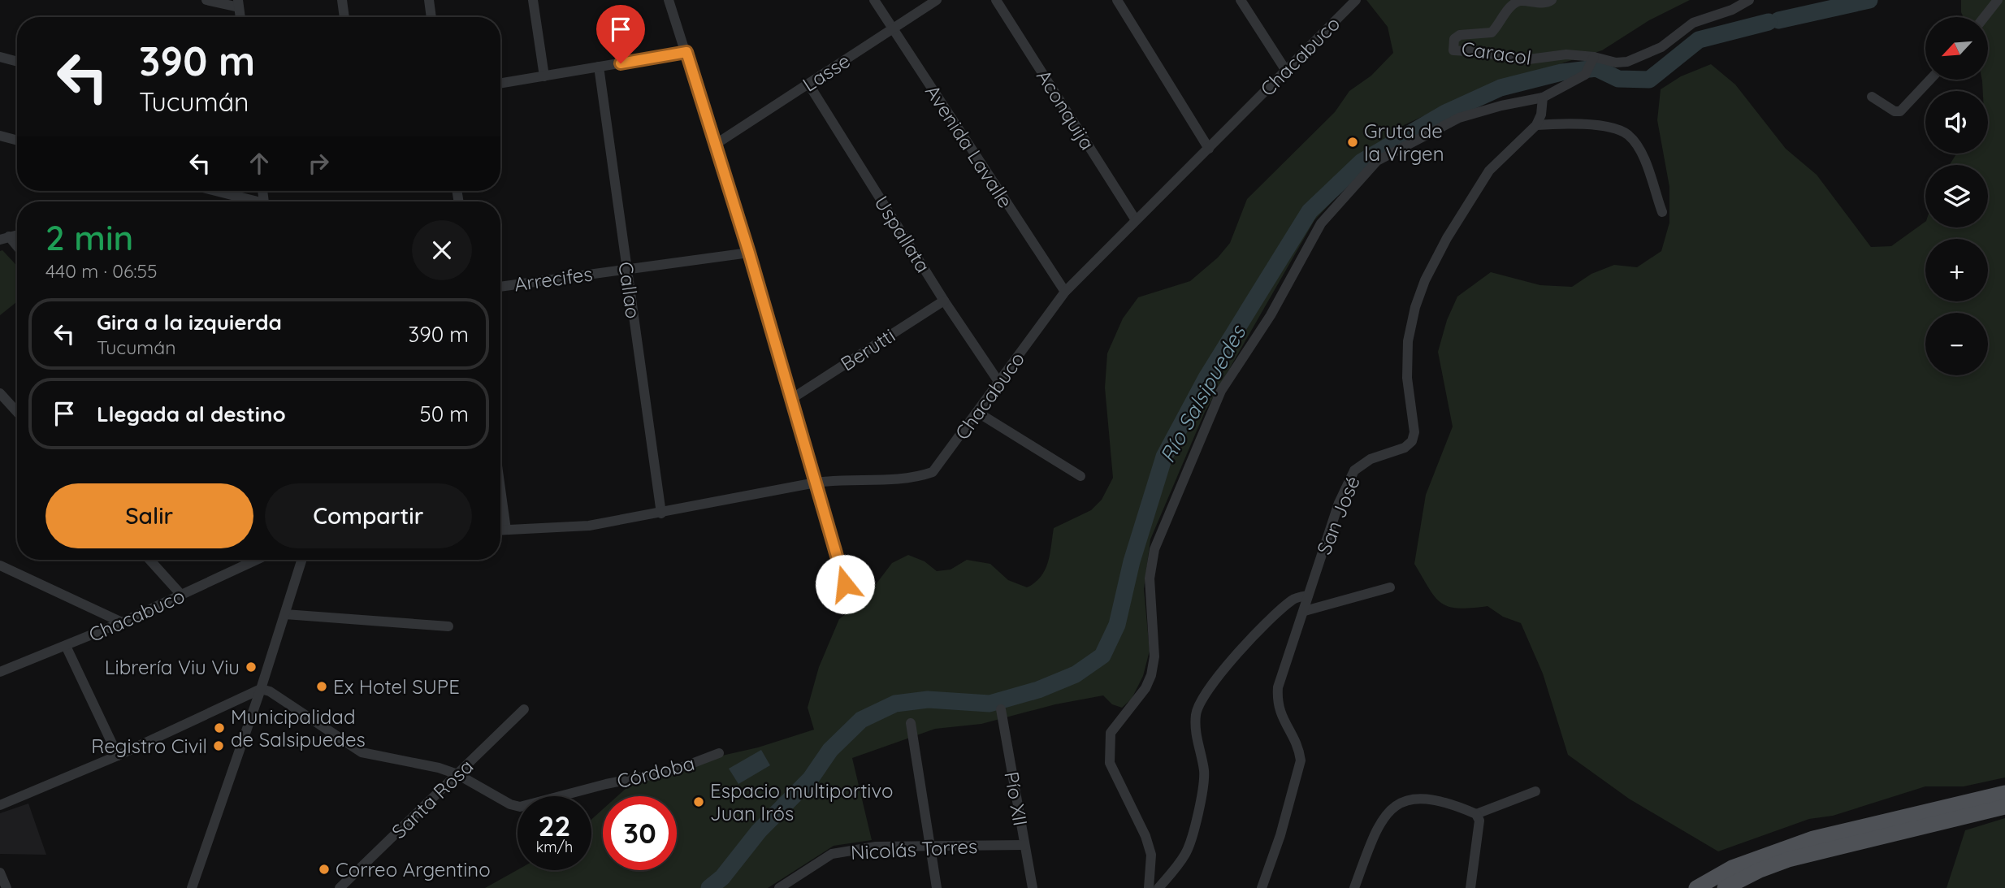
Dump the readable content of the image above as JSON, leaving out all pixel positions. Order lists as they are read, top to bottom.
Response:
{
  "streets": {
    "street": [
      "Caracol",
      "Chacabuco",
      "Lasse",
      "Aconquija",
      "Avenida Lavalle",
      "Uspallata",
      "Arrecifes",
      "Callao",
      "Berutti",
      "San José",
      "Córdoba",
      "Santa Rosa",
      "Pío XII",
      "Nicolás Torres"
    ]
  },
  "crossings": [
    ["Chacabuco", "Aconquija"],
    ["Chacabuco", "Avenida Lavalle"],
    ["Chacabuco", "Uspallata"],
    ["Chacabuco", "Callao"],
    ["Lasse", "Avenida Lavalle"],
    ["Lasse", "Uspallata"],
    ["Uspallata", "Berutti"],
    ["Arrecifes", "Callao"],
    ["Córdoba", "Santa Rosa"],
    ["Pío XII", "Nicolás Torres"]
  ],
  "water": ["Río Salsipuedes"],
  "places": [
    "Gruta de la Virgen",
    "Librería Viu Viu",
    "Ex Hotel SUPE",
    "Municipalidad de Salsipuedes",
    "Registro Civil",
    "Espacio multiportivo Juan Irós",
    "Correo Argentino"
  ],
  "north": "bottom left",
  "page": {
    "map_buttons": ["+", "−"],
    "turn": ["390 m", "Tucumán"],
    "heading": ["2 min", "440 m · 06:55"],
    "list": [
      {
        "name": "Gira a la izquierda",
        "note": "Tucumán",
        "value": "390 m"
      },
      {
        "name": "Llegada al destino",
        "value": "50 m"
      }
    ],
    "buttons": ["Salir", "Compartir"],
    "speed": "22 km/h",
    "limit": "30"
  }
}
